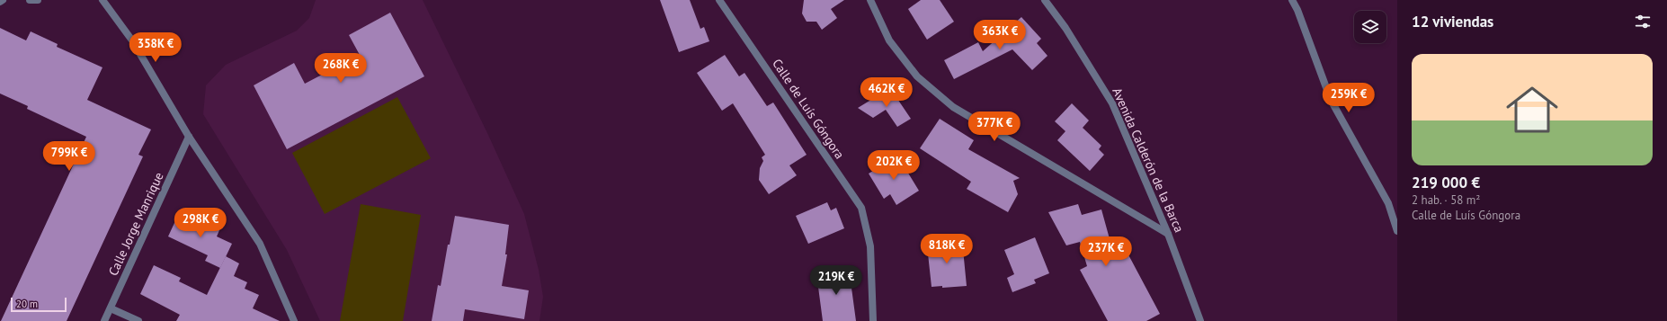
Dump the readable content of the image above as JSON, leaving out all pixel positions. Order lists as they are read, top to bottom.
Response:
{
  "streets": {
    "street": ["Calle de Luís Góngora", "Avenida Calderón de la Barca", "Calle Jorge Manrique"]
  },
  "scale_bar": "20 m",
  "page": {
    "heading": "12 viviendas",
    "price": [
      "363K €",
      "358K €",
      "268K €",
      "462K €",
      "259K €",
      "377K €",
      "799K €",
      "202K €",
      "298K €",
      "818K €",
      "237K €",
      "219K €"
    ],
    "list": [
      {
        "name": "219 000 €",
        "note": "2 hab. · 58 m² · Calle de Luís Góngora"
      }
    ],
    "scale": "20 m"
  }
}
